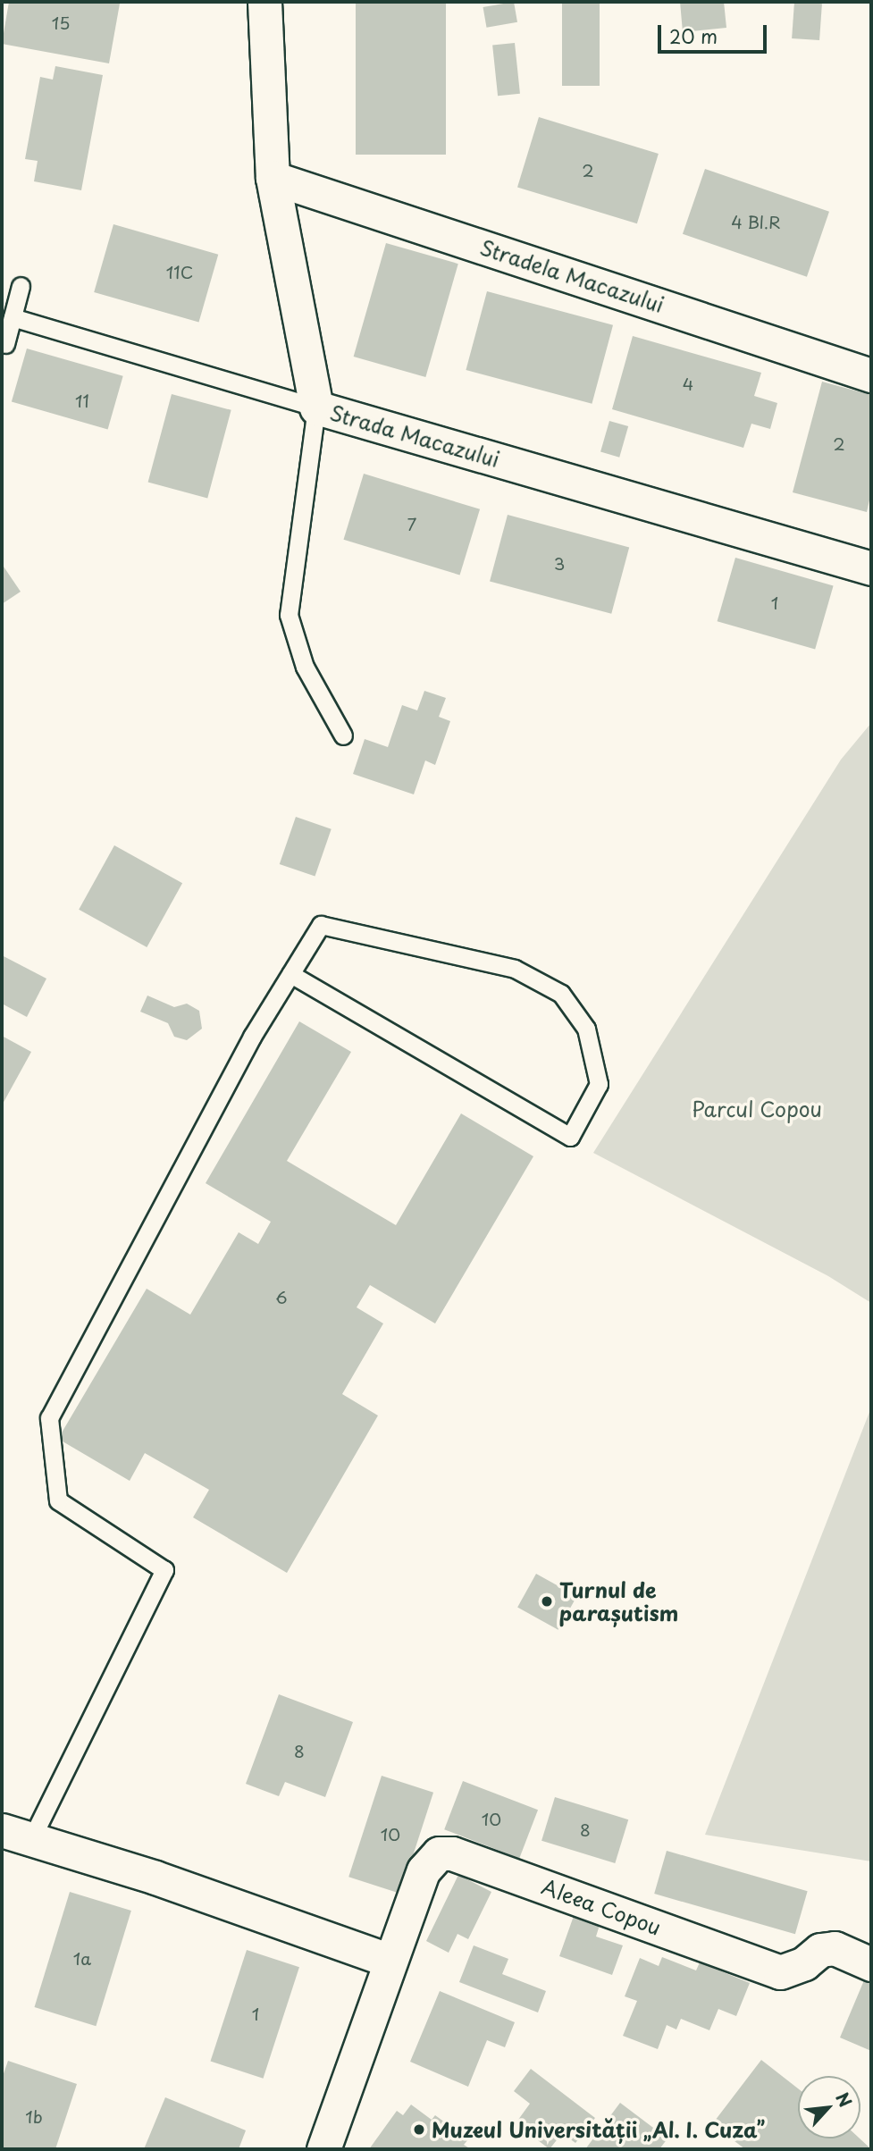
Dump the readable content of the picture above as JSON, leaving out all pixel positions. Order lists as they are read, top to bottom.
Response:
{
  "streets": {
    "street": ["Stradela Macazului", "Strada Macazului", "Aleea Copou"]
  },
  "crossings": [
    ["Stradela Macazului", "Strada Macazului"]
  ],
  "parks": ["Parcul Copou"],
  "places": ["Turnul de parașutism", "Muzeul Universității „Al. I. Cuza”"],
  "house_numbers": [
    "15",
    "2",
    "4 Bl.R",
    "11C",
    "4",
    "11",
    "2",
    "7",
    "3",
    "1",
    "6",
    "8",
    "10",
    "8",
    "10",
    "1a",
    "1",
    "1b"
  ],
  "scale_bar": "20 m",
  "north": "top right"
}
